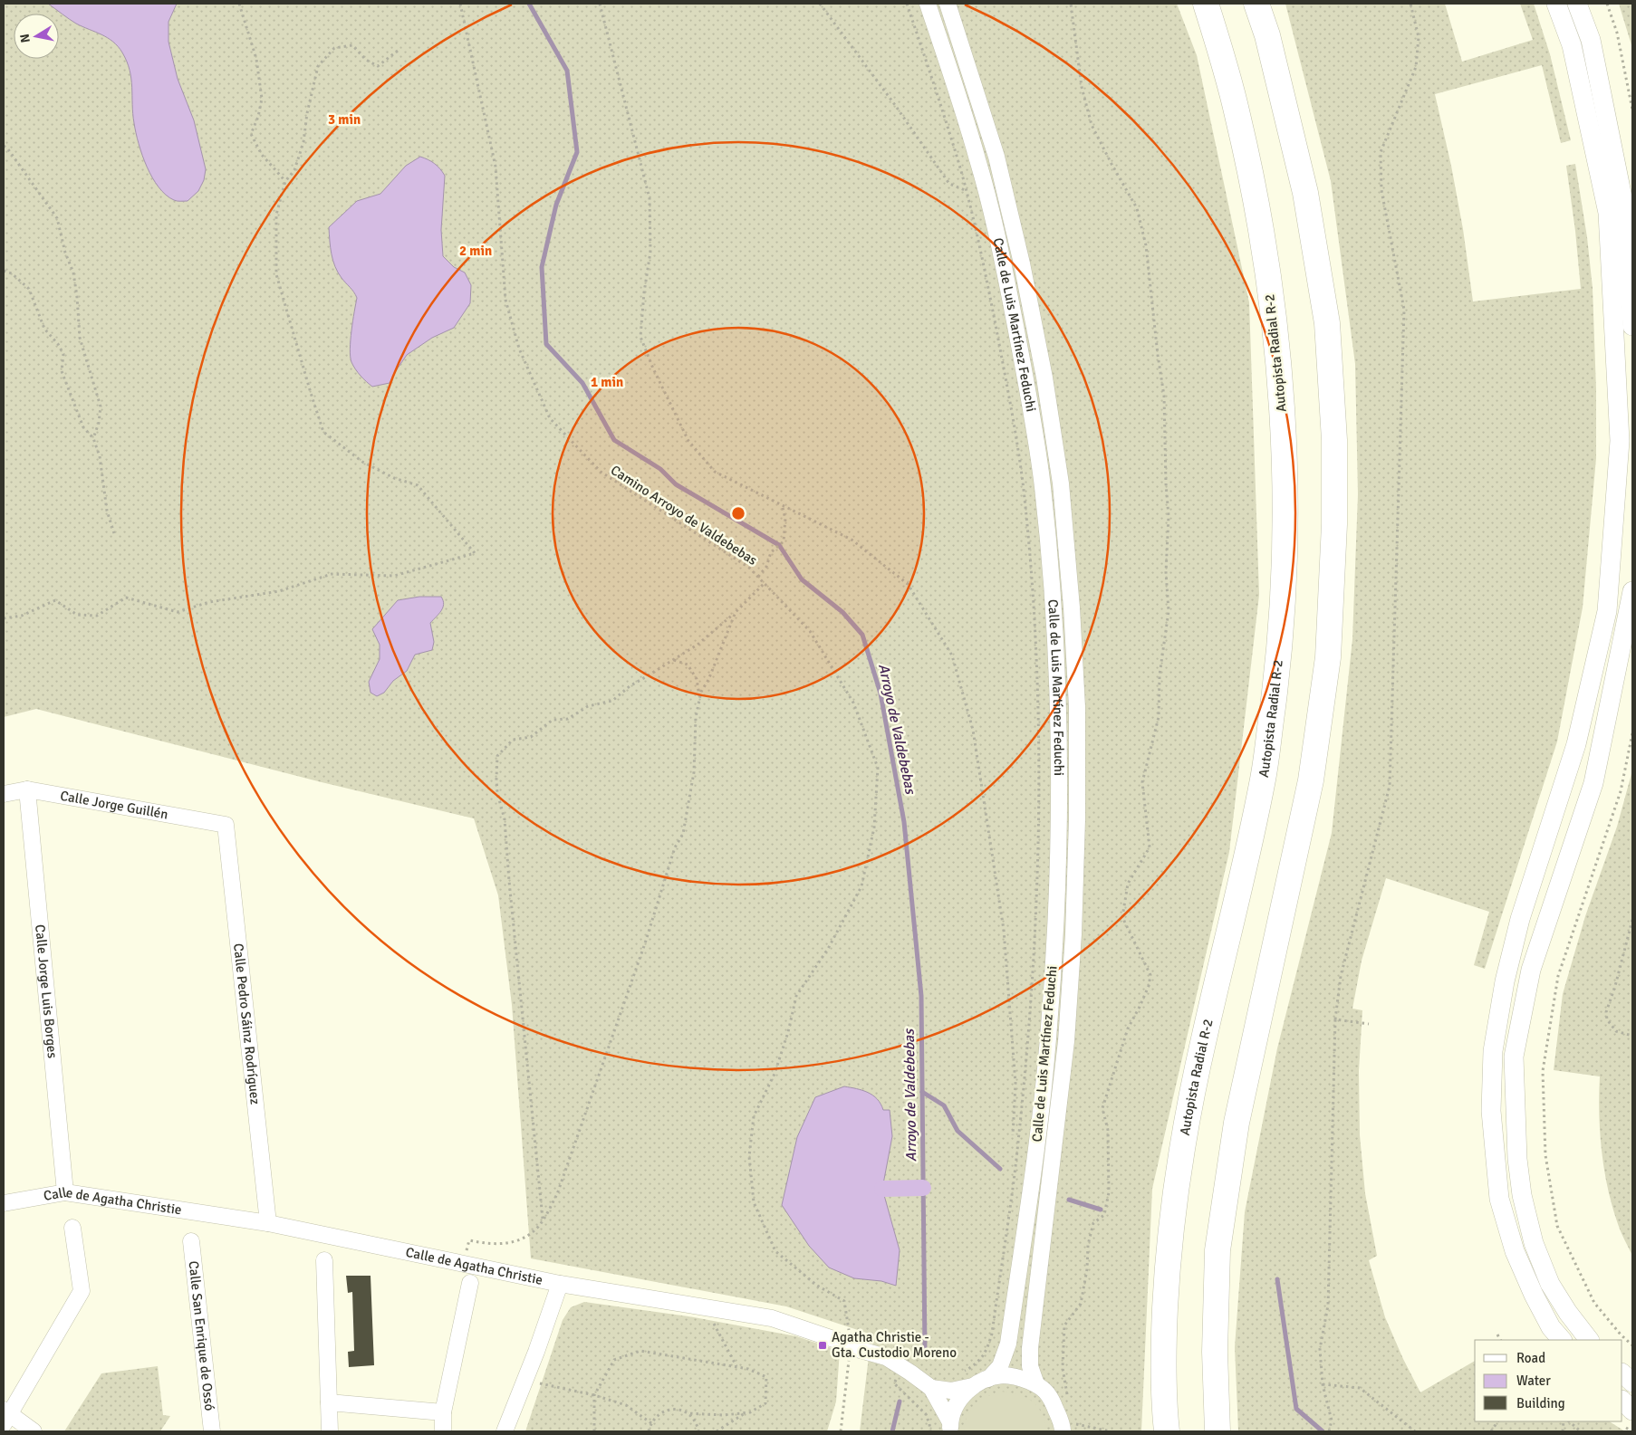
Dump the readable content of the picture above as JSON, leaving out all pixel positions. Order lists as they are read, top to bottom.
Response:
{
  "streets": {
    "highway": ["Autopista Radial R-2"],
    "street": [
      "Calle de Luis Martínez Feduchi",
      "Calle Jorge Guillén",
      "Calle Jorge Luis Borges",
      "Calle Pedro Sáinz Rodríguez",
      "Calle de Agatha Christie",
      "Calle San Enrique de Ossó"
    ],
    "path": ["Camino Arroyo de Valdebebas"]
  },
  "crossings": [
    ["Calle de Luis Martínez Feduchi", "Calle de Agatha Christie"],
    ["Camino Arroyo de Valdebebas", "Calle de Agatha Christie"],
    ["Calle Jorge Guillén", "Calle Jorge Luis Borges"],
    ["Calle Jorge Guillén", "Calle Pedro Sáinz Rodríguez"],
    ["Calle Jorge Luis Borges", "Calle de Agatha Christie"],
    ["Calle Pedro Sáinz Rodríguez", "Calle de Agatha Christie"]
  ],
  "water": ["Arroyo de Valdebebas"],
  "places": {
    "transit": ["Agatha Christie - Gta. Custodio Moreno"]
  },
  "legend": ["Road", "Water", "Building"],
  "north": "left",
  "rings": ["3 min", "2 min", "1 min"]
}
